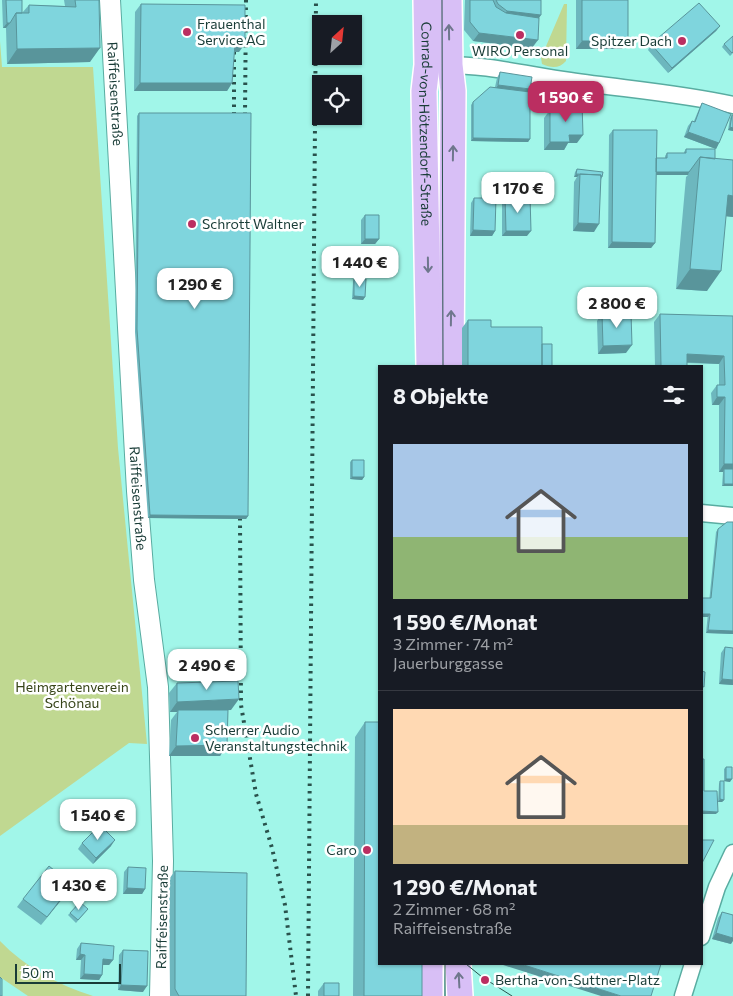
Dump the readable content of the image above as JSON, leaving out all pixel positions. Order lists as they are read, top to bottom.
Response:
{
  "streets": {
    "main road": ["Conrad-von-Hötzendorf-Straße"],
    "street": ["Raiffeisenstraße"]
  },
  "parks": ["Heimgartenverein Schönau"],
  "places": [
    "Frauenthal Service AG",
    "WIRO Personal",
    "Spitzer Dach",
    "Schrott Waltner",
    "Scherrer Audio Veranstaltungstechnik",
    "Caro",
    "Bertha-von-Suttner-Platz"
  ],
  "scale_bar": "50 m",
  "north": "top right",
  "page": {
    "price": [
      "1 590 €",
      "1 170 €",
      "1 440 €",
      "1 290 €",
      "2 800 €",
      "2 490 €",
      "1 540 €",
      "1 430 €"
    ],
    "heading": "8 Objekte",
    "list": [
      {
        "name": "1 590 €/Monat",
        "note": "3 Zimmer · 74 m² · Jauerburggasse"
      },
      {
        "name": "1 290 €/Monat",
        "note": "2 Zimmer · 68 m² · Raiffeisenstraße"
      }
    ],
    "scale": "50 m"
  }
}
